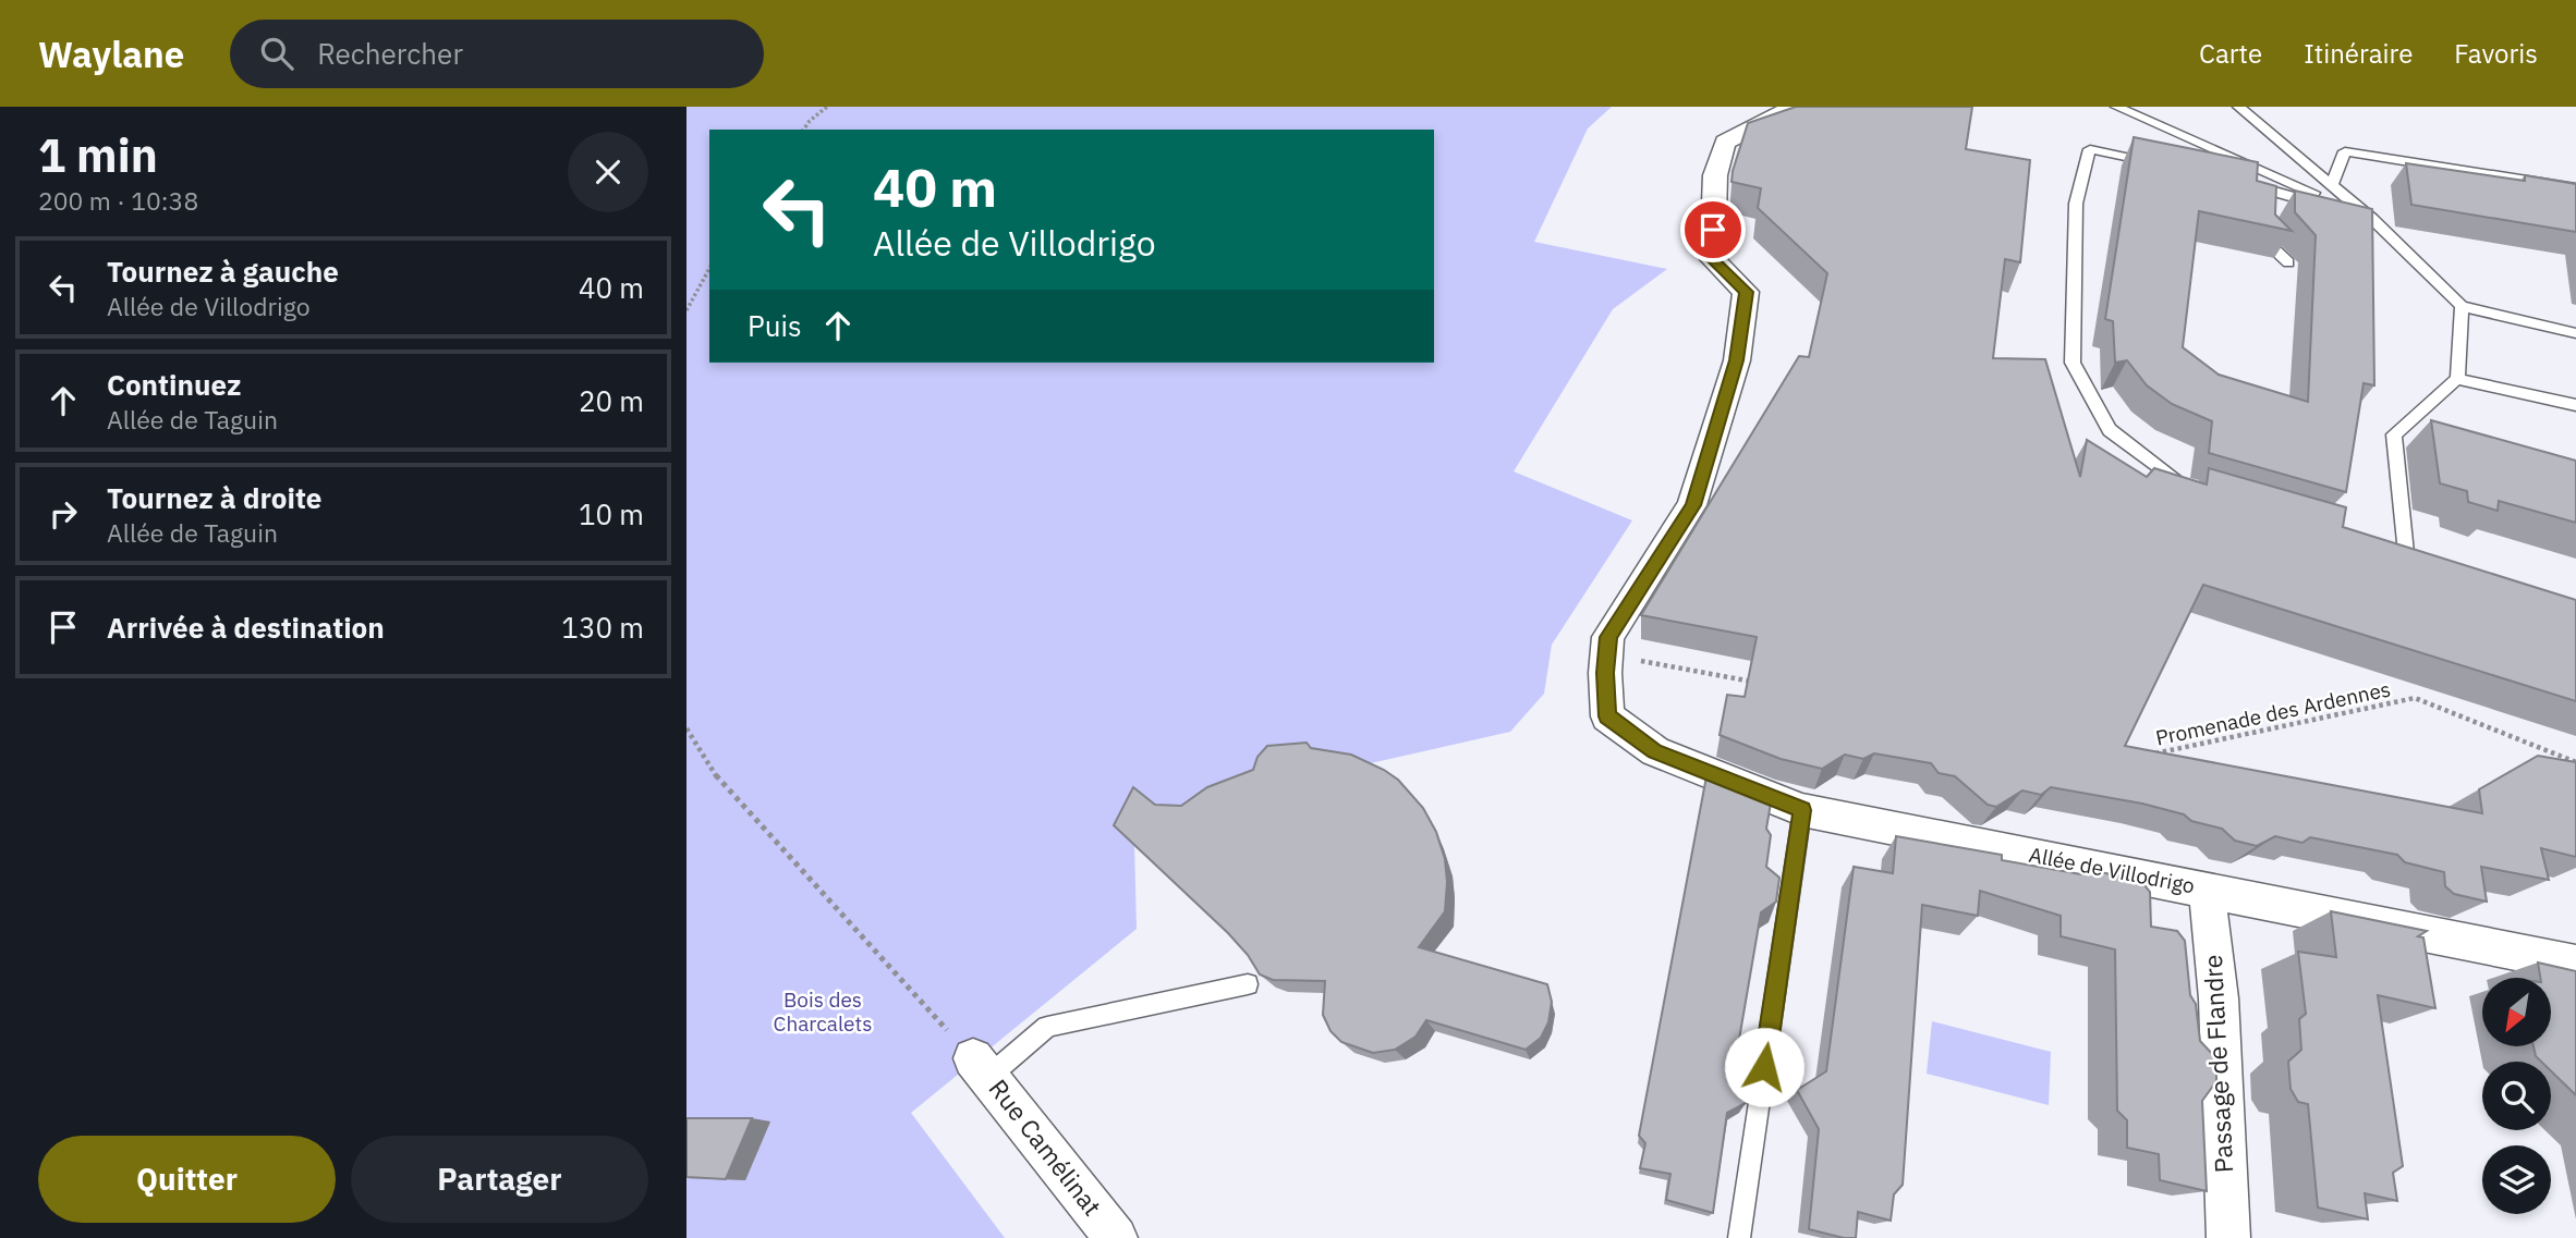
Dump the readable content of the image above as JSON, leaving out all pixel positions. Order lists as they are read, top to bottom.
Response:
{
  "streets": {
    "street": ["Allée de Villodrigo", "Passage de Flandre", "Rue Camélinat"],
    "path": ["Promenade des Ardennes"]
  },
  "crossings": [
    ["Allée de Villodrigo", "Passage de Flandre"]
  ],
  "parks": ["Bois des Charcalets"],
  "north": "bottom left",
  "page": {
    "header": "Waylane",
    "search": "Rechercher",
    "nav": ["Carte", "Itinéraire", "Favoris"],
    "heading": ["1 min", "200 m · 10:38"],
    "turn": ["40 m", "Allée de Villodrigo"],
    "list": [
      {
        "name": "Tournez à gauche",
        "note": "Allée de Villodrigo",
        "value": "40 m"
      },
      {
        "name": "Continuez",
        "note": "Allée de Taguin",
        "value": "20 m"
      },
      {
        "name": "Tournez à droite",
        "note": "Allée de Taguin",
        "value": "10 m"
      },
      {
        "name": "Arrivée à destination",
        "value": "130 m"
      }
    ],
    "then": "Puis",
    "buttons": ["Quitter", "Partager"]
  }
}
